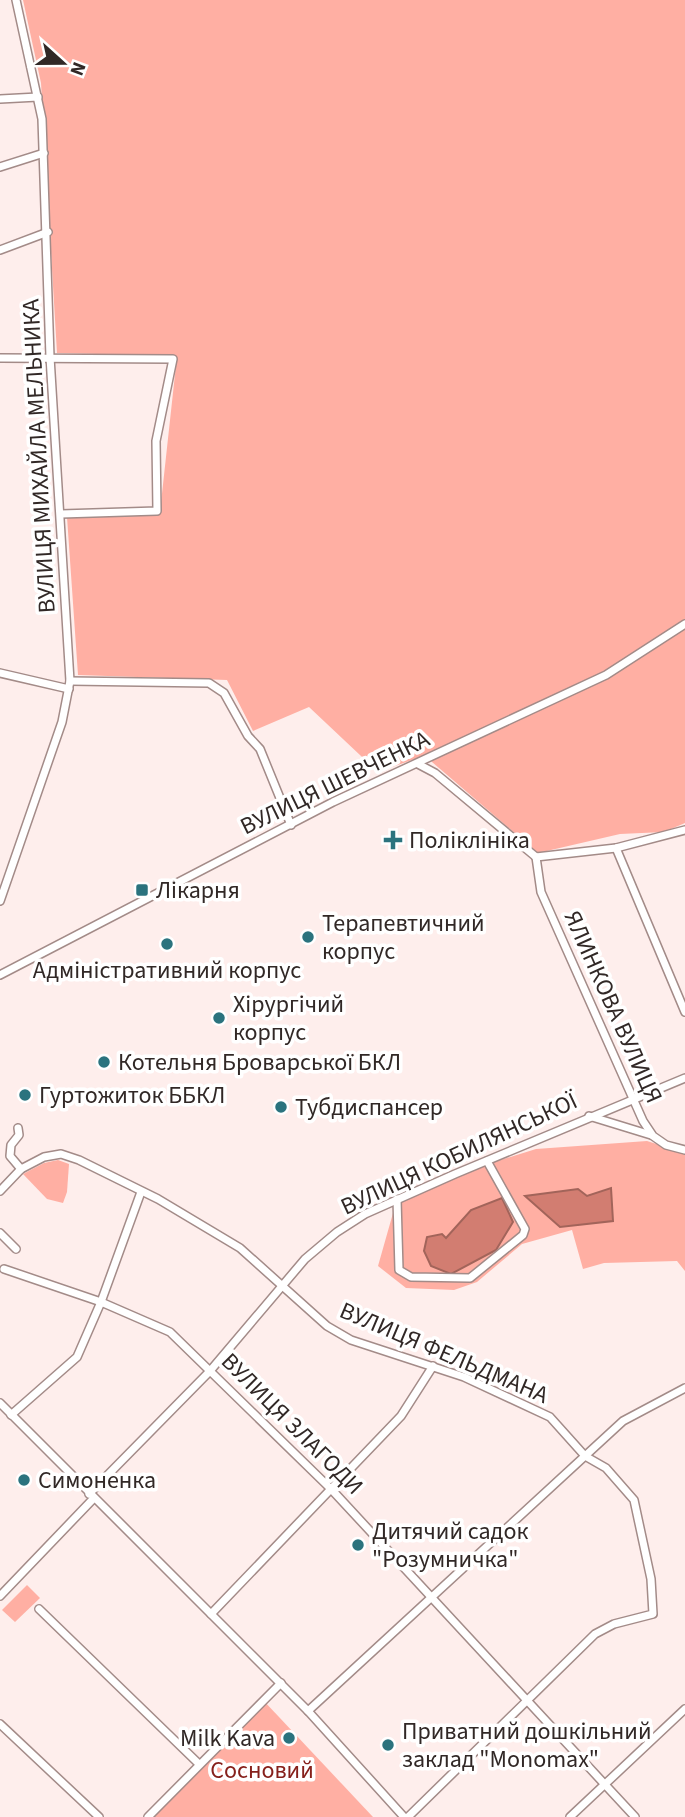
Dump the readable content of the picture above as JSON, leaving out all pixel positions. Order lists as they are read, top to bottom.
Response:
{
  "streets": {
    "street": [
      "ВУЛИЦЯ МИХАЙЛА МЕЛЬНИКА",
      "ВУЛИЦЯ ШЕВЧЕНКА",
      "ЯЛИНКОВА ВУЛИЦЯ",
      "ВУЛИЦЯ КОБИЛЯНСЬКОЇ",
      "ВУЛИЦЯ ФЕЛЬДМАНА",
      "ВУЛИЦЯ ЗЛАГОДИ"
    ]
  },
  "crossings": [
    ["ЯЛИНКОВА ВУЛИЦЯ", "ВУЛИЦЯ КОБИЛЯНСЬКОЇ"],
    ["ВУЛИЦЯ КОБИЛЯНСЬКОЇ", "ВУЛИЦЯ ФЕЛЬДМАНА"],
    ["ВУЛИЦЯ КОБИЛЯНСЬКОЇ", "ВУЛИЦЯ ЗЛАГОДИ"],
    ["ВУЛИЦЯ ФЕЛЬДМАНА", "ВУЛИЦЯ ЗЛАГОДИ"]
  ],
  "parks": ["Сосновий"],
  "places": {
    "health": ["Поліклініка"],
    "transit": ["Лікарня"],
    "other": [
      "Терапевтичний корпус",
      "Адміністративний корпус",
      "Хірургічий корпус",
      "Котельня Броварської БКЛ",
      "Гуртожиток ББКЛ",
      "Тубдиспансер",
      "Симоненка",
      "Дитячий садок \"Розумничка\"",
      "Milk Kava",
      "Приватний дошкільний заклад \"Monomax\""
    ]
  },
  "north": "right"
}
